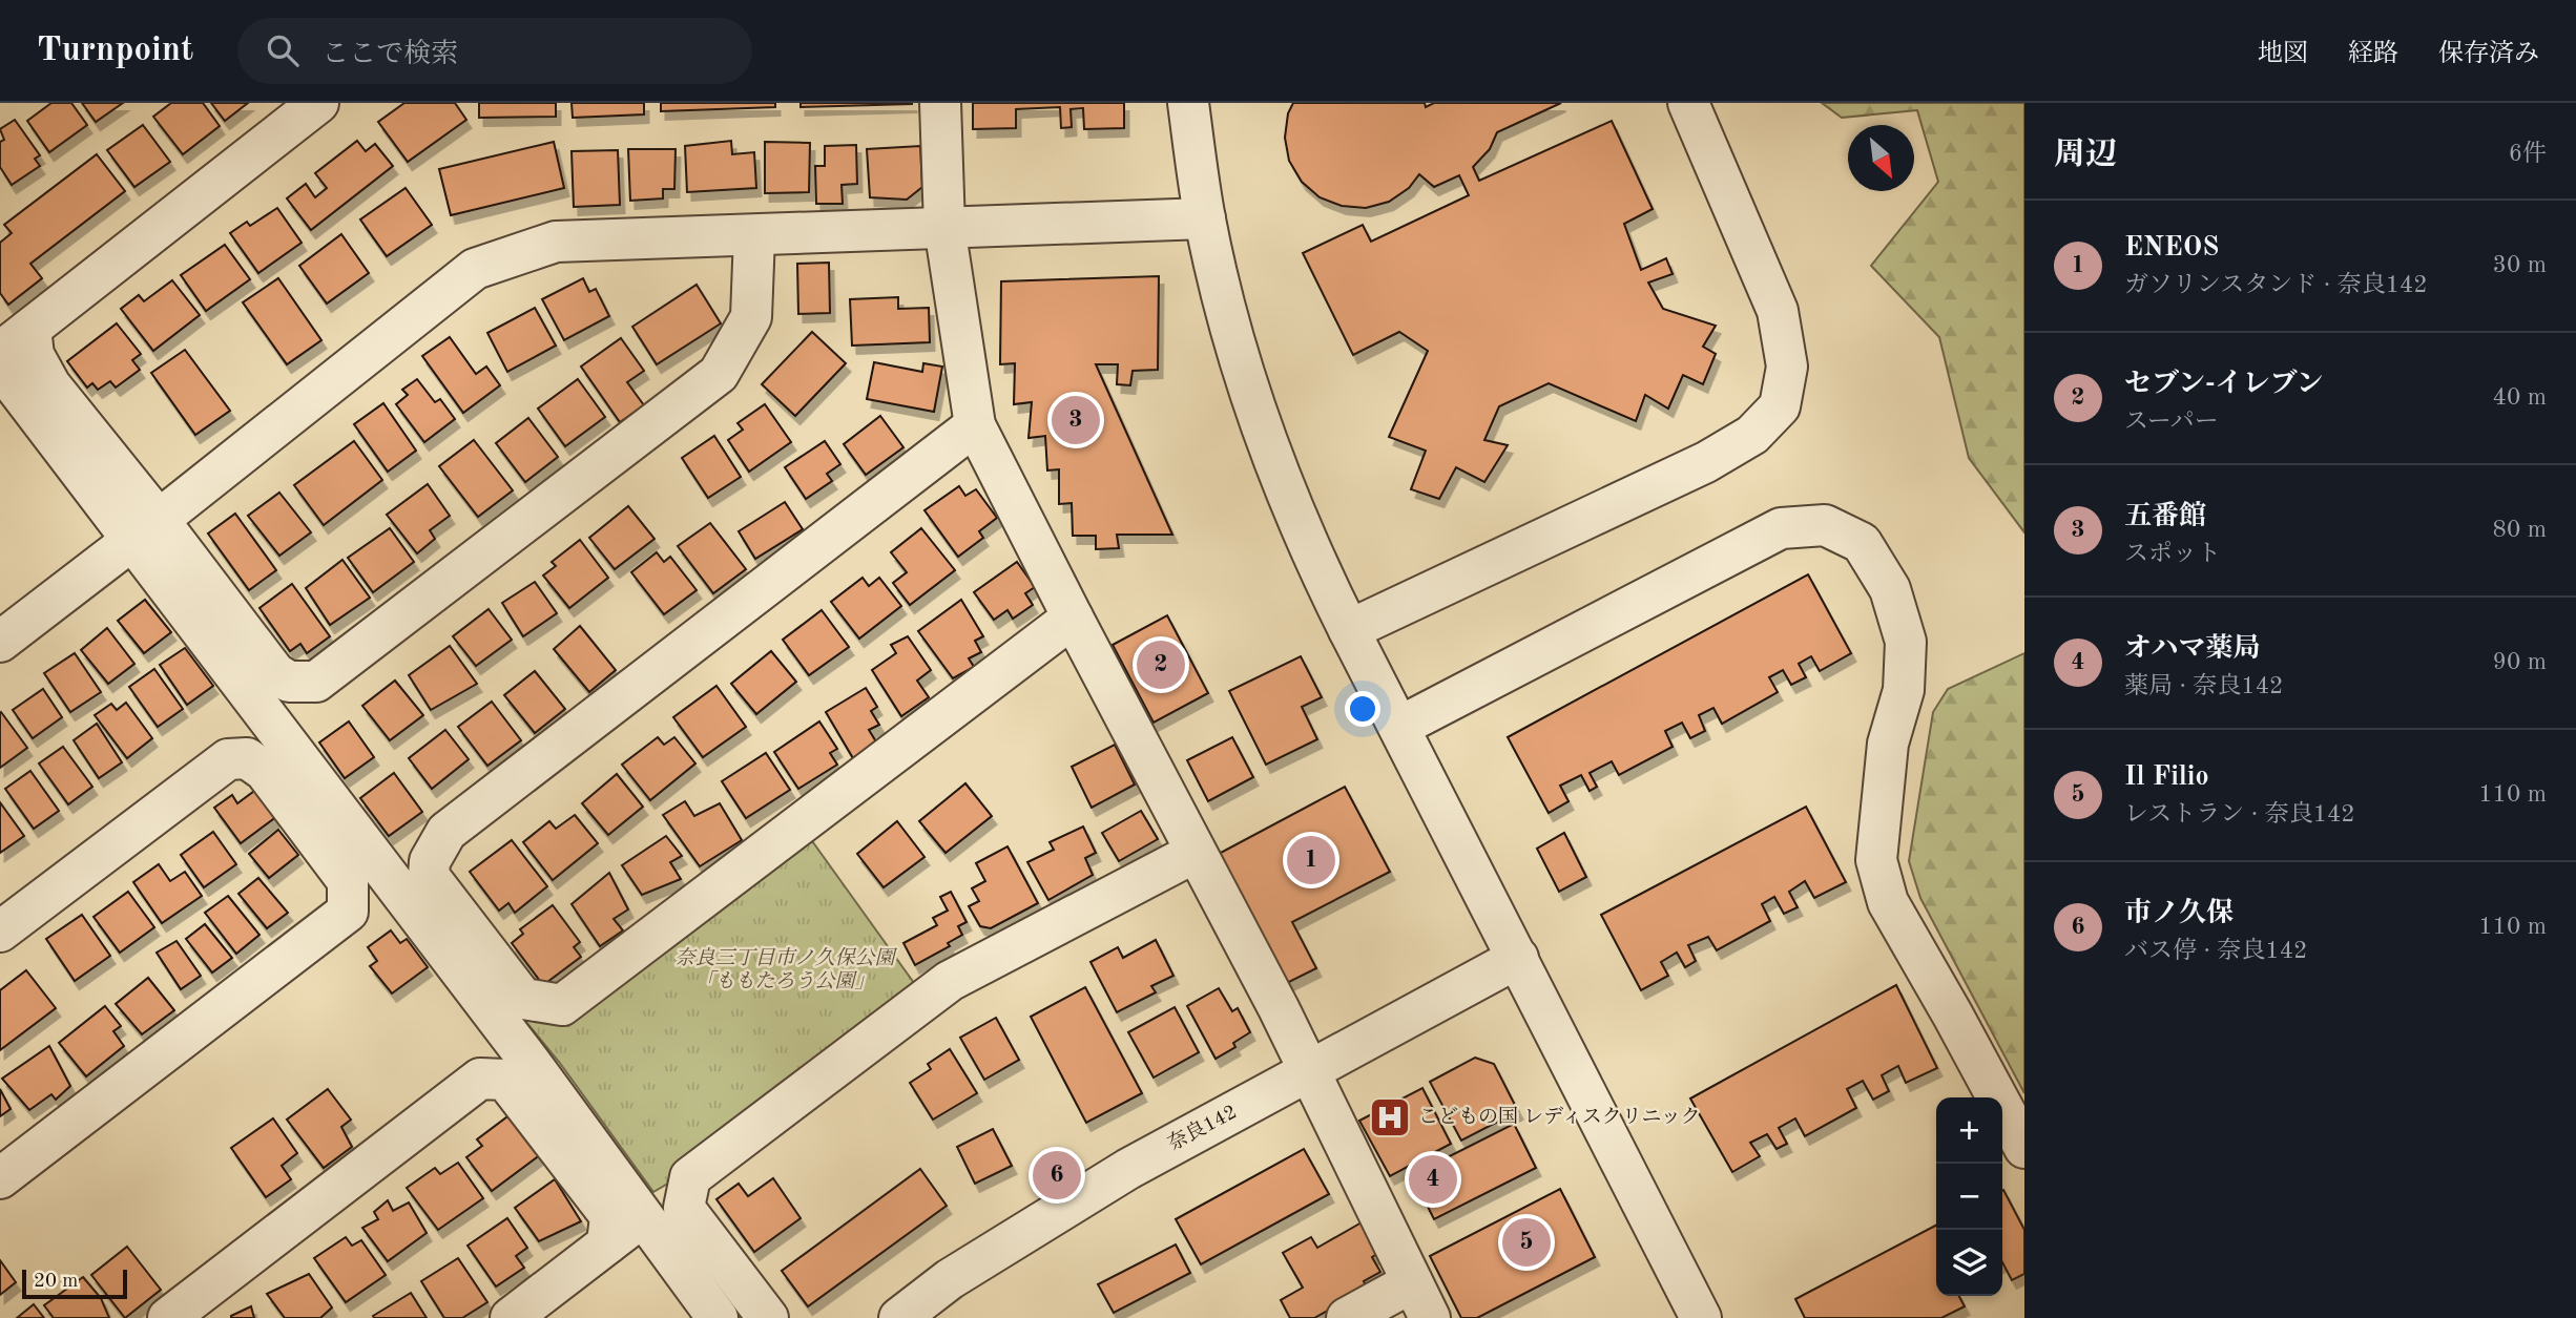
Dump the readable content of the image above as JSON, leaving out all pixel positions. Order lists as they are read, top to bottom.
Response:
{
  "streets": {
    "street": ["奈良142"]
  },
  "parks": ["奈良三丁目市ノ久保公園 「ももたろう公園」"],
  "places": {
    "hospital": ["こどもの国 レディスクリニック"]
  },
  "scale_bar": "20 m",
  "north": "bottom right",
  "page": {
    "header": "Turnpoint",
    "search": "ここで検索",
    "nav": ["地図", "経路", "保存済み"],
    "heading": ["周辺", "6件"],
    "list": [
      {
        "mark": "1",
        "name": "ENEOS",
        "note": "ガソリンスタンド · 奈良142",
        "value": "30 m"
      },
      {
        "mark": "2",
        "name": "セブン-イレブン",
        "note": "スーパー",
        "value": "40 m"
      },
      {
        "mark": "3",
        "name": "五番館",
        "note": "スポット",
        "value": "80 m"
      },
      {
        "mark": "4",
        "name": "オハマ薬局",
        "note": "薬局 · 奈良142",
        "value": "90 m"
      },
      {
        "mark": "5",
        "name": "Il Filio",
        "note": "レストラン · 奈良142",
        "value": "110 m"
      },
      {
        "mark": "6",
        "name": "市ノ久保",
        "note": "バス停 · 奈良142",
        "value": "110 m"
      }
    ],
    "pins": [
      "3",
      "2",
      "1",
      "6",
      "4",
      "5"
    ],
    "map_buttons": ["+", "−"],
    "scale": "20 m"
  }
}
